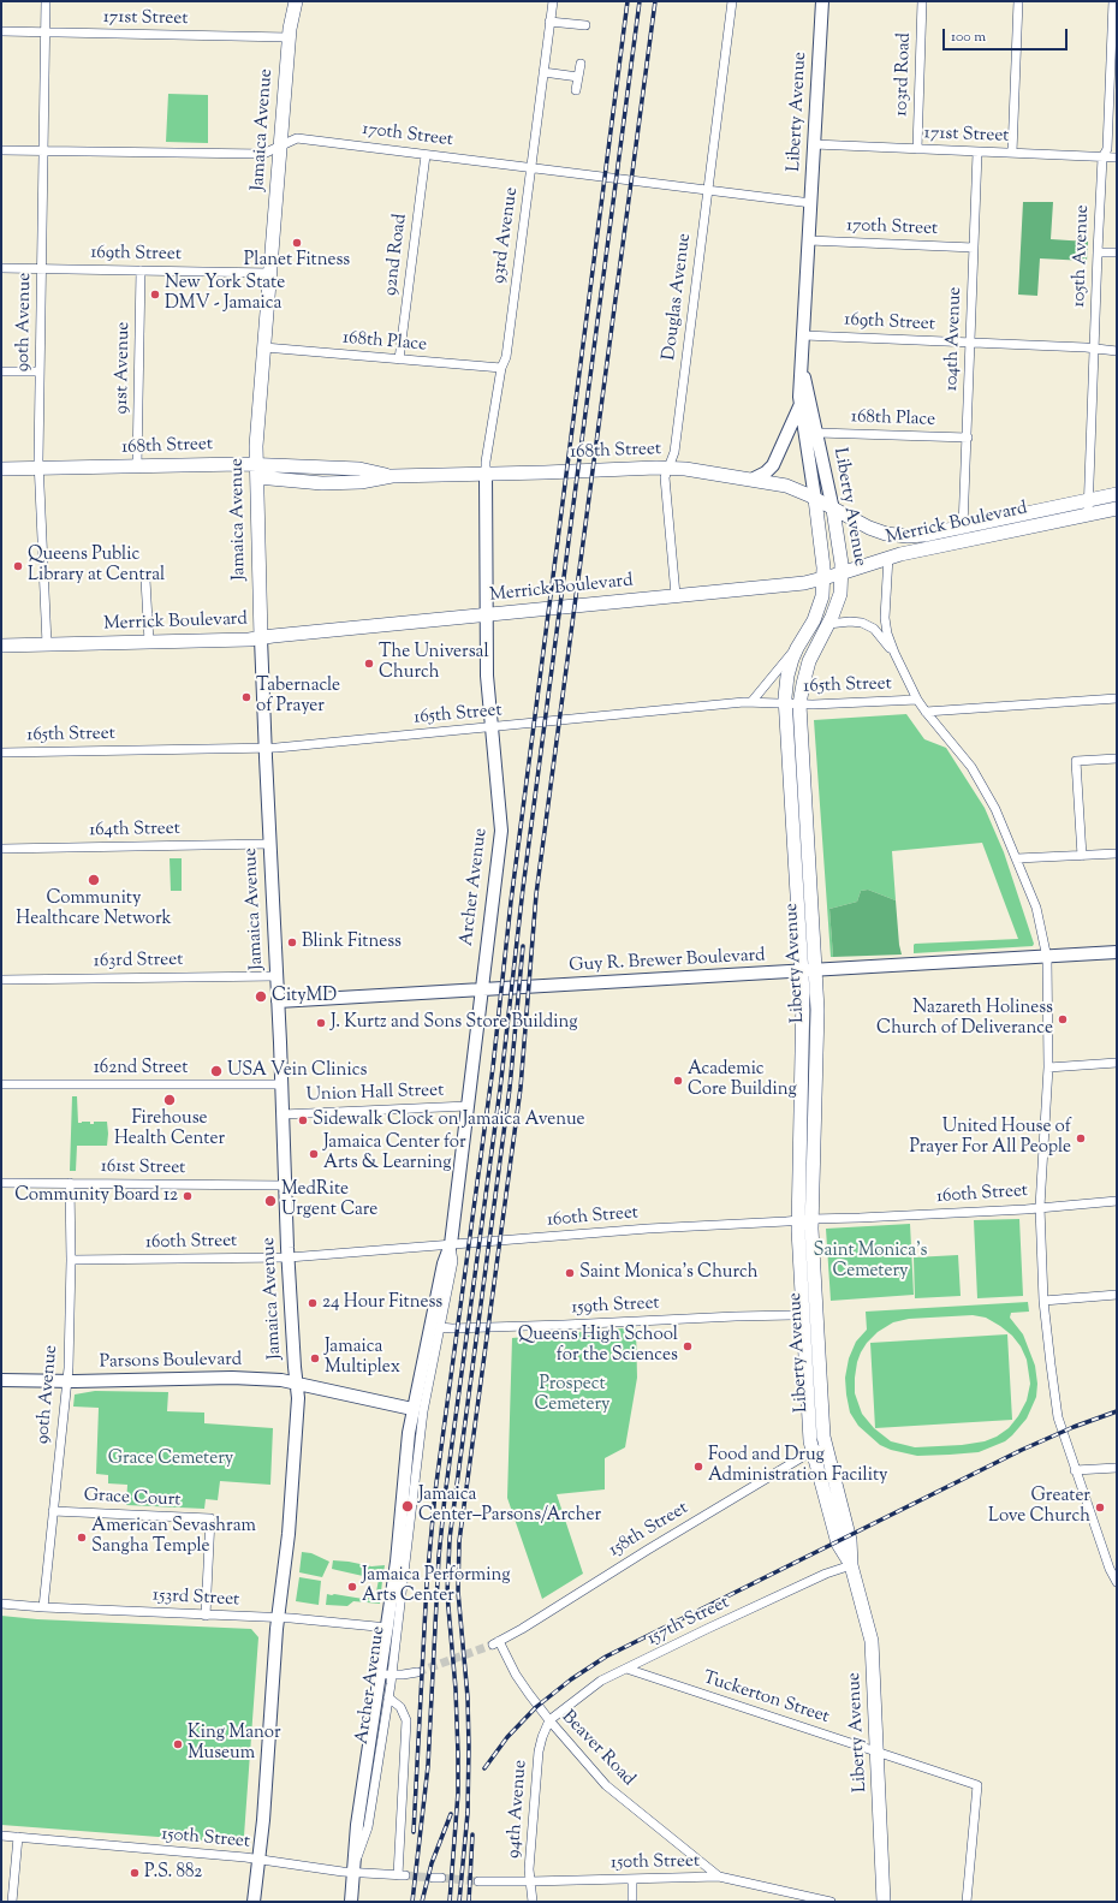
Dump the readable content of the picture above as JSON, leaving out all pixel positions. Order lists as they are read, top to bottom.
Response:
{
  "streets": {
    "main road": [
      "Liberty Avenue",
      "Jamaica Avenue",
      "168th Street",
      "Merrick Boulevard",
      "Archer Avenue",
      "Guy R. Brewer Boulevard",
      "Parsons Boulevard"
    ],
    "street": [
      "171st Street",
      "103rd Road",
      "170th Street",
      "93rd Avenue",
      "169th Street",
      "92nd Road",
      "105th Avenue",
      "Douglas Avenue",
      "90th Avenue",
      "104th Avenue",
      "168th Place",
      "91st Avenue",
      "165th Street",
      "164th Street",
      "163rd Street",
      "162nd Street",
      "Union Hall Street",
      "161st Street",
      "160th Street",
      "159th Street",
      "Grace Court",
      "158th Street",
      "153rd Street",
      "157th Street",
      "Tuckerton Street",
      "Beaver Road",
      "94th Avenue",
      "150th Street"
    ]
  },
  "crossings": [
    ["171st Street", "103rd Road"],
    ["171st Street", "Liberty Avenue"],
    ["171st Street", "Jamaica Avenue"],
    ["171st Street", "105th Avenue"],
    ["171st Street", "90th Avenue"],
    ["171st Street", "104th Avenue"],
    ["Liberty Avenue", "170th Street"],
    ["Liberty Avenue", "169th Street"],
    ["Liberty Avenue", "168th Place"],
    ["Liberty Avenue", "168th Street"],
    ["Liberty Avenue", "Merrick Boulevard"],
    ["Liberty Avenue", "165th Street"],
    ["Liberty Avenue", "Guy R. Brewer Boulevard"],
    ["Liberty Avenue", "160th Street"],
    ["Liberty Avenue", "158th Street"],
    ["Liberty Avenue", "157th Street"],
    ["Liberty Avenue", "Tuckerton Street"],
    ["Jamaica Avenue", "170th Street"],
    ["Jamaica Avenue", "169th Street"],
    ["Jamaica Avenue", "168th Place"],
    ["Jamaica Avenue", "168th Street"],
    ["Jamaica Avenue", "Merrick Boulevard"],
    ["Jamaica Avenue", "165th Street"],
    ["Jamaica Avenue", "164th Street"],
    ["Jamaica Avenue", "163rd Street"],
    ["Jamaica Avenue", "Guy R. Brewer Boulevard"],
    ["Jamaica Avenue", "162nd Street"],
    ["Jamaica Avenue", "Union Hall Street"],
    ["Jamaica Avenue", "161st Street"],
    ["Jamaica Avenue", "160th Street"],
    ["Jamaica Avenue", "Parsons Boulevard"],
    ["Jamaica Avenue", "153rd Street"],
    ["Jamaica Avenue", "150th Street"],
    ["170th Street", "93rd Avenue"],
    ["170th Street", "92nd Road"],
    ["170th Street", "Douglas Avenue"],
    ["170th Street", "90th Avenue"],
    ["170th Street", "104th Avenue"],
    ["93rd Avenue", "168th Place"],
    ["93rd Avenue", "168th Street"],
    ["93rd Avenue", "Archer Avenue"],
    ["169th Street", "105th Avenue"],
    ["169th Street", "90th Avenue"],
    ["169th Street", "104th Avenue"],
    ["169th Street", "91st Avenue"],
    ["92nd Road", "168th Place"],
    ["105th Avenue", "Merrick Boulevard"],
    ["Douglas Avenue", "168th Street"],
    ["Douglas Avenue", "Merrick Boulevard"],
    ["90th Avenue", "168th Street"],
    ["90th Avenue", "Merrick Boulevard"],
    ["90th Avenue", "161st Street"],
    ["90th Avenue", "160th Street"],
    ["90th Avenue", "Parsons Boulevard"],
    ["90th Avenue", "Grace Court"],
    ["90th Avenue", "153rd Street"],
    ["104th Avenue", "168th Place"],
    ["104th Avenue", "Merrick Boulevard"],
    ["91st Avenue", "168th Street"],
    ["168th Street", "Merrick Boulevard"],
    ["168th Street", "Archer Avenue"],
    ["Merrick Boulevard", "Archer Avenue"],
    ["165th Street", "Archer Avenue"],
    ["Archer Avenue", "Guy R. Brewer Boulevard"],
    ["Archer Avenue", "Union Hall Street"],
    ["Archer Avenue", "160th Street"],
    ["Archer Avenue", "159th Street"],
    ["Archer Avenue", "Parsons Boulevard"],
    ["Archer Avenue", "153rd Street"],
    ["Archer Avenue", "150th Street"],
    ["Grace Court", "153rd Street"],
    ["158th Street", "Beaver Road"],
    ["157th Street", "Tuckerton Street"],
    ["157th Street", "Beaver Road"],
    ["157th Street", "94th Avenue"],
    ["Beaver Road", "94th Avenue"],
    ["Beaver Road", "150th Street"],
    ["94th Avenue", "150th Street"]
  ],
  "parks": ["Saint Monica's Cemetery", "Prospect Cemetery", "Grace Cemetery"],
  "places": [
    "Planet Fitness",
    "New York State DMV - Jamaica",
    "Queens Public Library at Central",
    "The Universal Church",
    "Tabernacle of Prayer",
    "Community Healthcare Network",
    "Blink Fitness",
    "CityMD",
    "Nazareth Holiness Church of Deliverance",
    "J. Kurtz and Sons Store Building",
    "USA Vein Clinics",
    "Academic Core Building",
    "Firehouse Health Center",
    "Sidewalk Clock on Jamaica Avenue",
    "United House of Prayer For All People",
    "Jamaica Center for Arts & Learning",
    "Community Board 12",
    "MedRite Urgent Care",
    "Saint Monica's Church",
    "24 Hour Fitness",
    "Queens High School for the Sciences",
    "Jamaica Multiplex",
    "Food and Drug Administration Facility",
    "Jamaica Center–Parsons/Archer",
    "Greater Love Church",
    "American Sevashram Sangha Temple",
    "Jamaica Performing Arts Center",
    "King Manor Museum",
    "P.S. 882"
  ],
  "scale_bar": "100 m"
}
